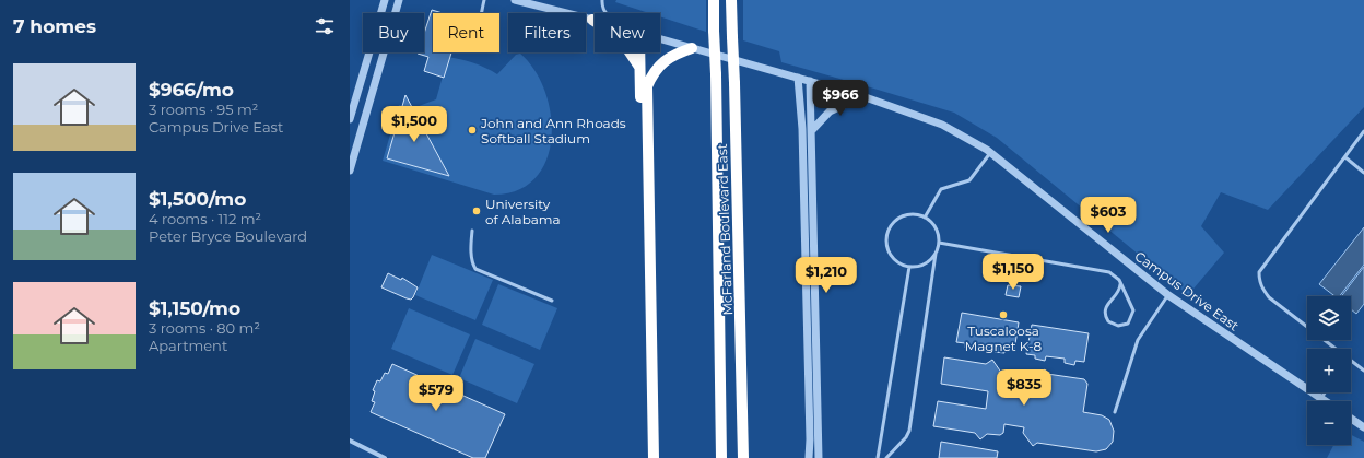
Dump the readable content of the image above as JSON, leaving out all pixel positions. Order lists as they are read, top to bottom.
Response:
{
  "streets": {
    "highway": ["McFarland Boulevard East"],
    "street": ["Campus Drive East"]
  },
  "places": ["John and Ann Rhoads Softball Stadium", "University of Alabama", "Tuscaloosa Magnet K-8"],
  "page": {
    "heading": "7 homes",
    "chip": [
      "Buy",
      "Rent",
      "Filters",
      "New"
    ],
    "list": [
      {
        "name": "$966/mo",
        "note": "3 rooms · 95 m² · Campus Drive East"
      },
      {
        "name": "$1,500/mo",
        "note": "4 rooms · 112 m² · Peter Bryce Boulevard"
      },
      {
        "name": "$1,150/mo",
        "note": "3 rooms · 80 m² · Apartment"
      }
    ],
    "price": [
      "$966",
      "$1,500",
      "$603",
      "$1,150",
      "$1,210",
      "$835",
      "$579"
    ],
    "map_buttons": ["+", "−"]
  }
}
